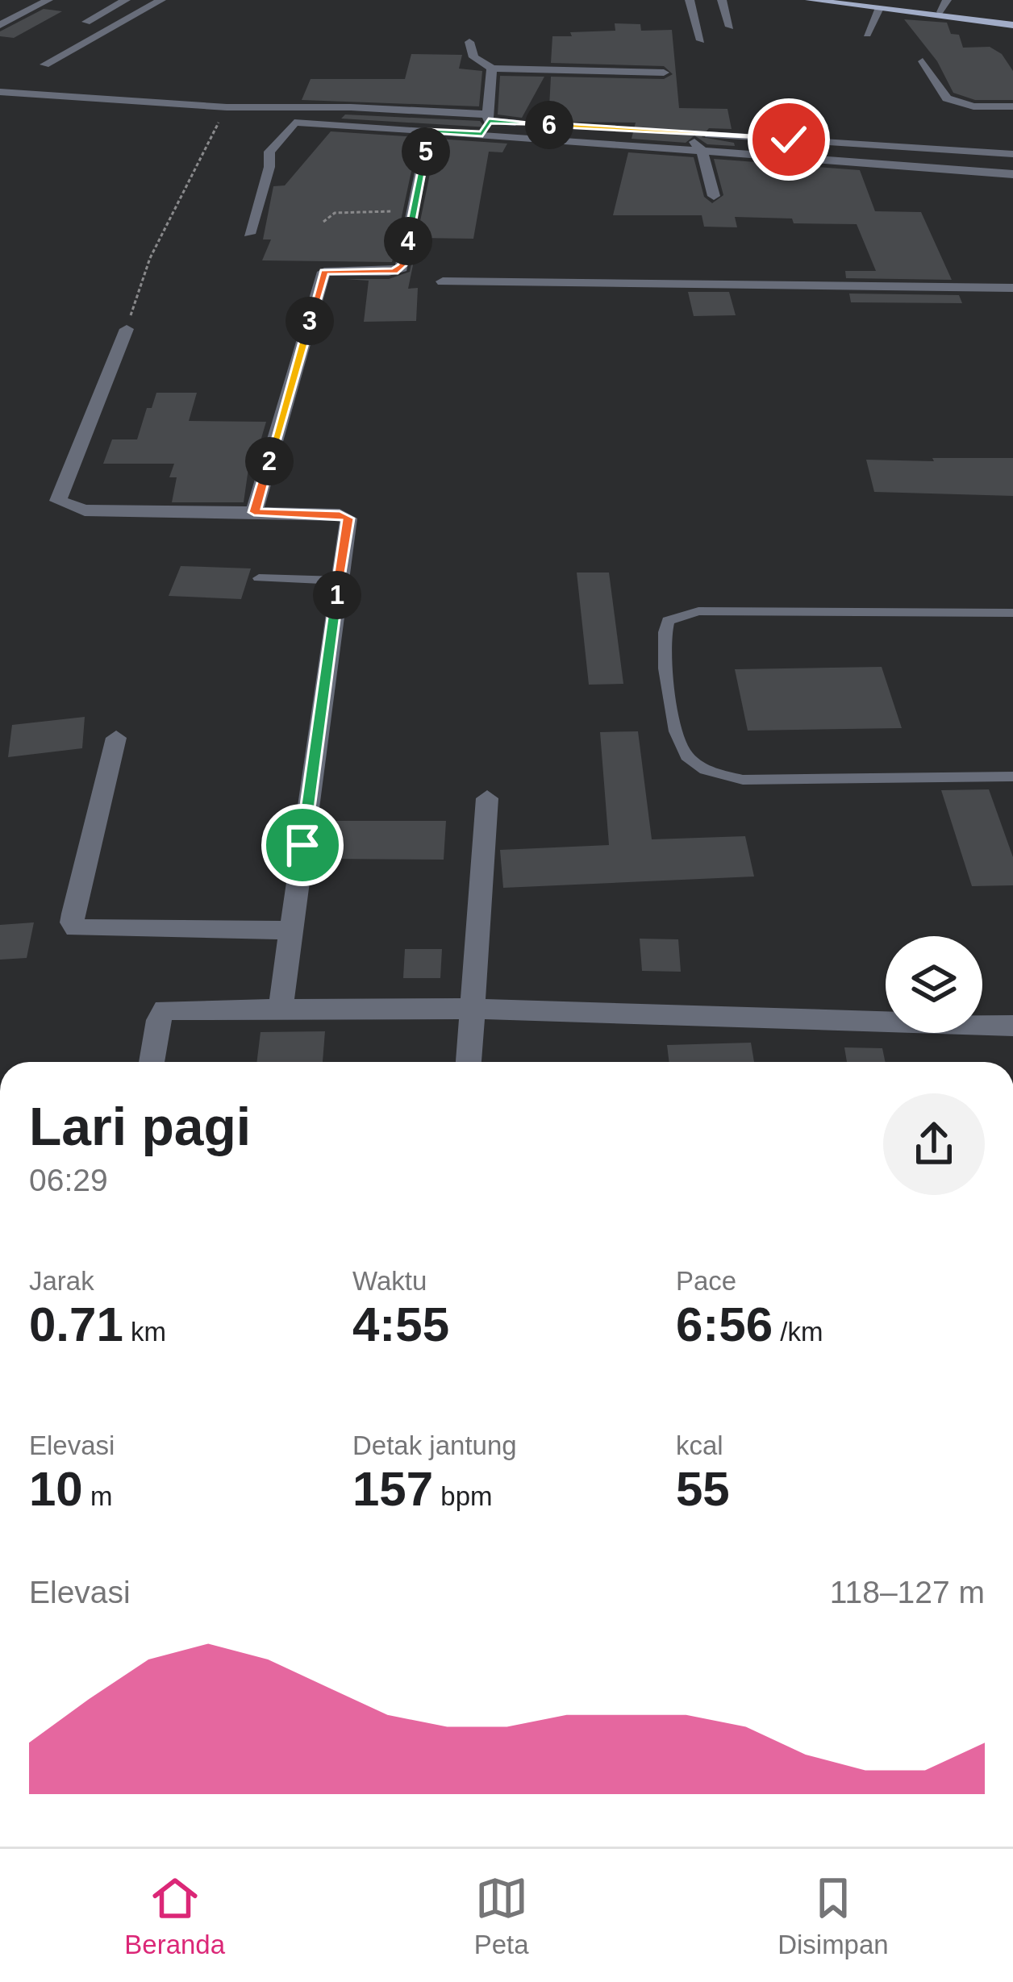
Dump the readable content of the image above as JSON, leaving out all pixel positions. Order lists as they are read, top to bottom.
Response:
{
  "page": {
    "pins": [
      "6",
      "5",
      "4",
      "3",
      "2",
      "1"
    ],
    "heading": ["Lari pagi", "06:29"],
    "stats": [
      ["Jarak", "0.71 km"],
      ["Waktu", "4:55"],
      ["Pace", "6:56 /km"],
      ["Elevasi", "10 m"],
      ["Detak jantung", "157 bpm"],
      ["kcal", "55"]
    ],
    "chart": ["Elevasi", "118–127 m"],
    "tabs": ["Beranda", "Peta", "Disimpan"]
  }
}
